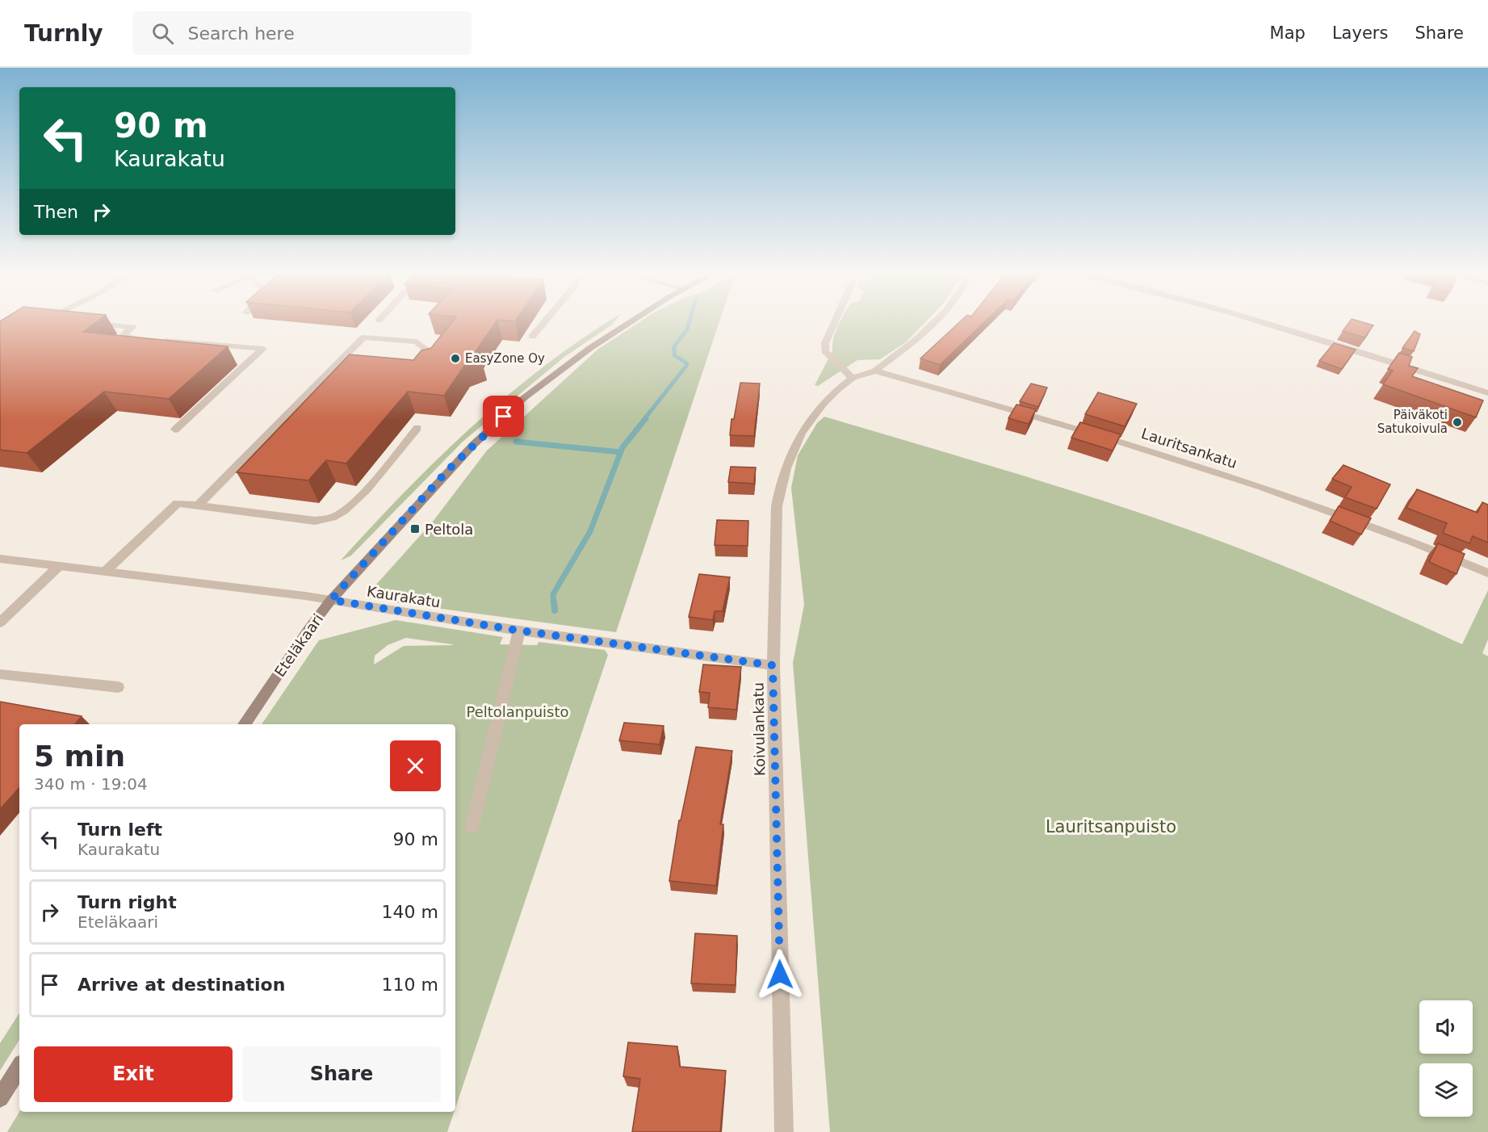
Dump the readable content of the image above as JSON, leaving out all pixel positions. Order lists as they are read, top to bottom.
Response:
{
  "streets": {
    "main road": ["Eteläkaari"],
    "street": ["Lauritsankatu", "Kaurakatu", "Koivulankatu"]
  },
  "crossings": [
    ["Kaurakatu", "Eteläkaari"],
    ["Kaurakatu", "Koivulankatu"]
  ],
  "parks": ["Peltolanpuisto", "Lauritsanpuisto"],
  "places": {
    "other": ["EasyZone Oy", "Päiväkoti Satukoivula"],
    "transit": ["Peltola"]
  },
  "page": {
    "header": "Turnly",
    "search": "Search here",
    "nav": ["Map", "Layers", "Share"],
    "turn": ["90 m", "Kaurakatu"],
    "then": "Then",
    "heading": ["5 min", "340 m · 19:04"],
    "list": [
      {
        "name": "Turn left",
        "note": "Kaurakatu",
        "value": "90 m"
      },
      {
        "name": "Turn right",
        "note": "Eteläkaari",
        "value": "140 m"
      },
      {
        "name": "Arrive at destination",
        "value": "110 m"
      }
    ],
    "buttons": ["Exit", "Share"]
  }
}
